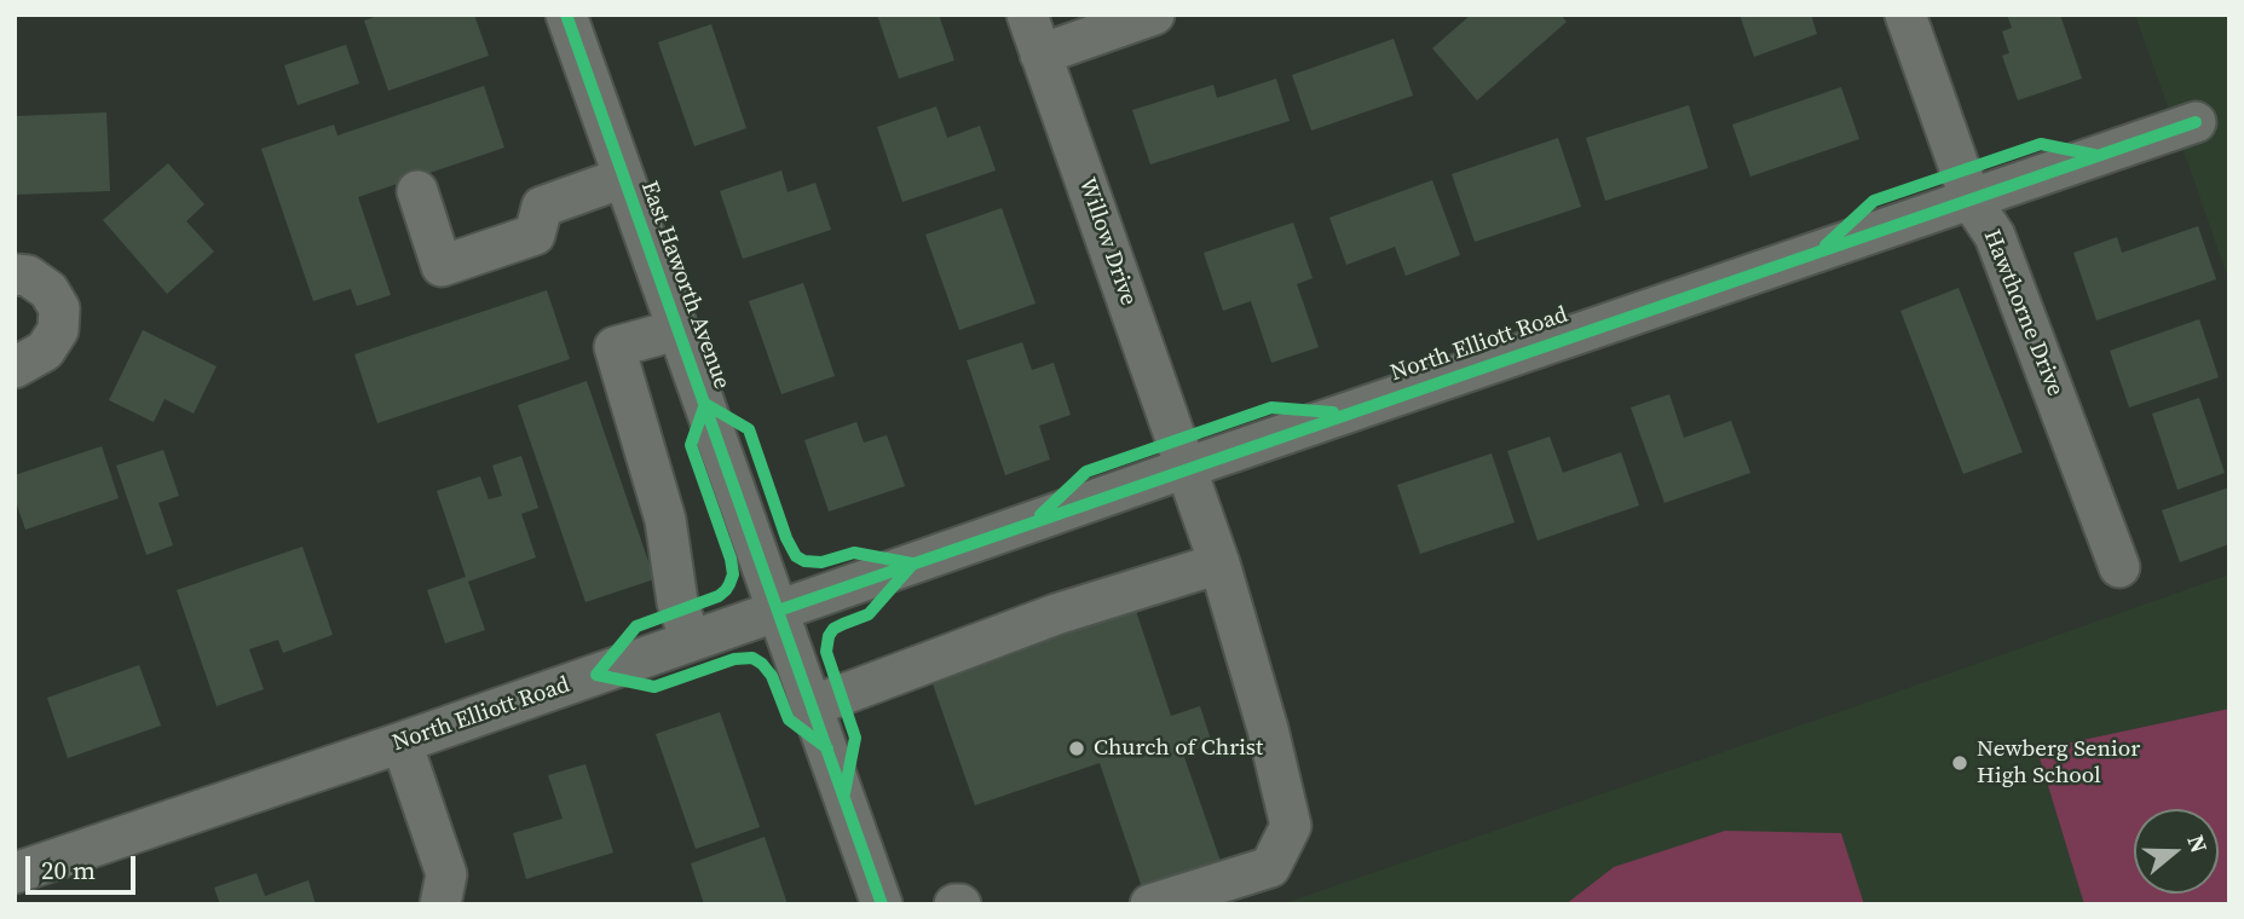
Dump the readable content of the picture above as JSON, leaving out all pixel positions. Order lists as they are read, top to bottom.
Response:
{
  "streets": {
    "street": [
      "Willow Drive",
      "East Haworth Avenue",
      "Hawthorne Drive",
      "North Elliott Road"
    ]
  },
  "crossings": [
    ["Willow Drive", "North Elliott Road"],
    ["East Haworth Avenue", "North Elliott Road"],
    ["Hawthorne Drive", "North Elliott Road"]
  ],
  "places": ["Church of Christ", "Newberg Senior High School"],
  "scale_bar": "20 m",
  "north": "right"
}
